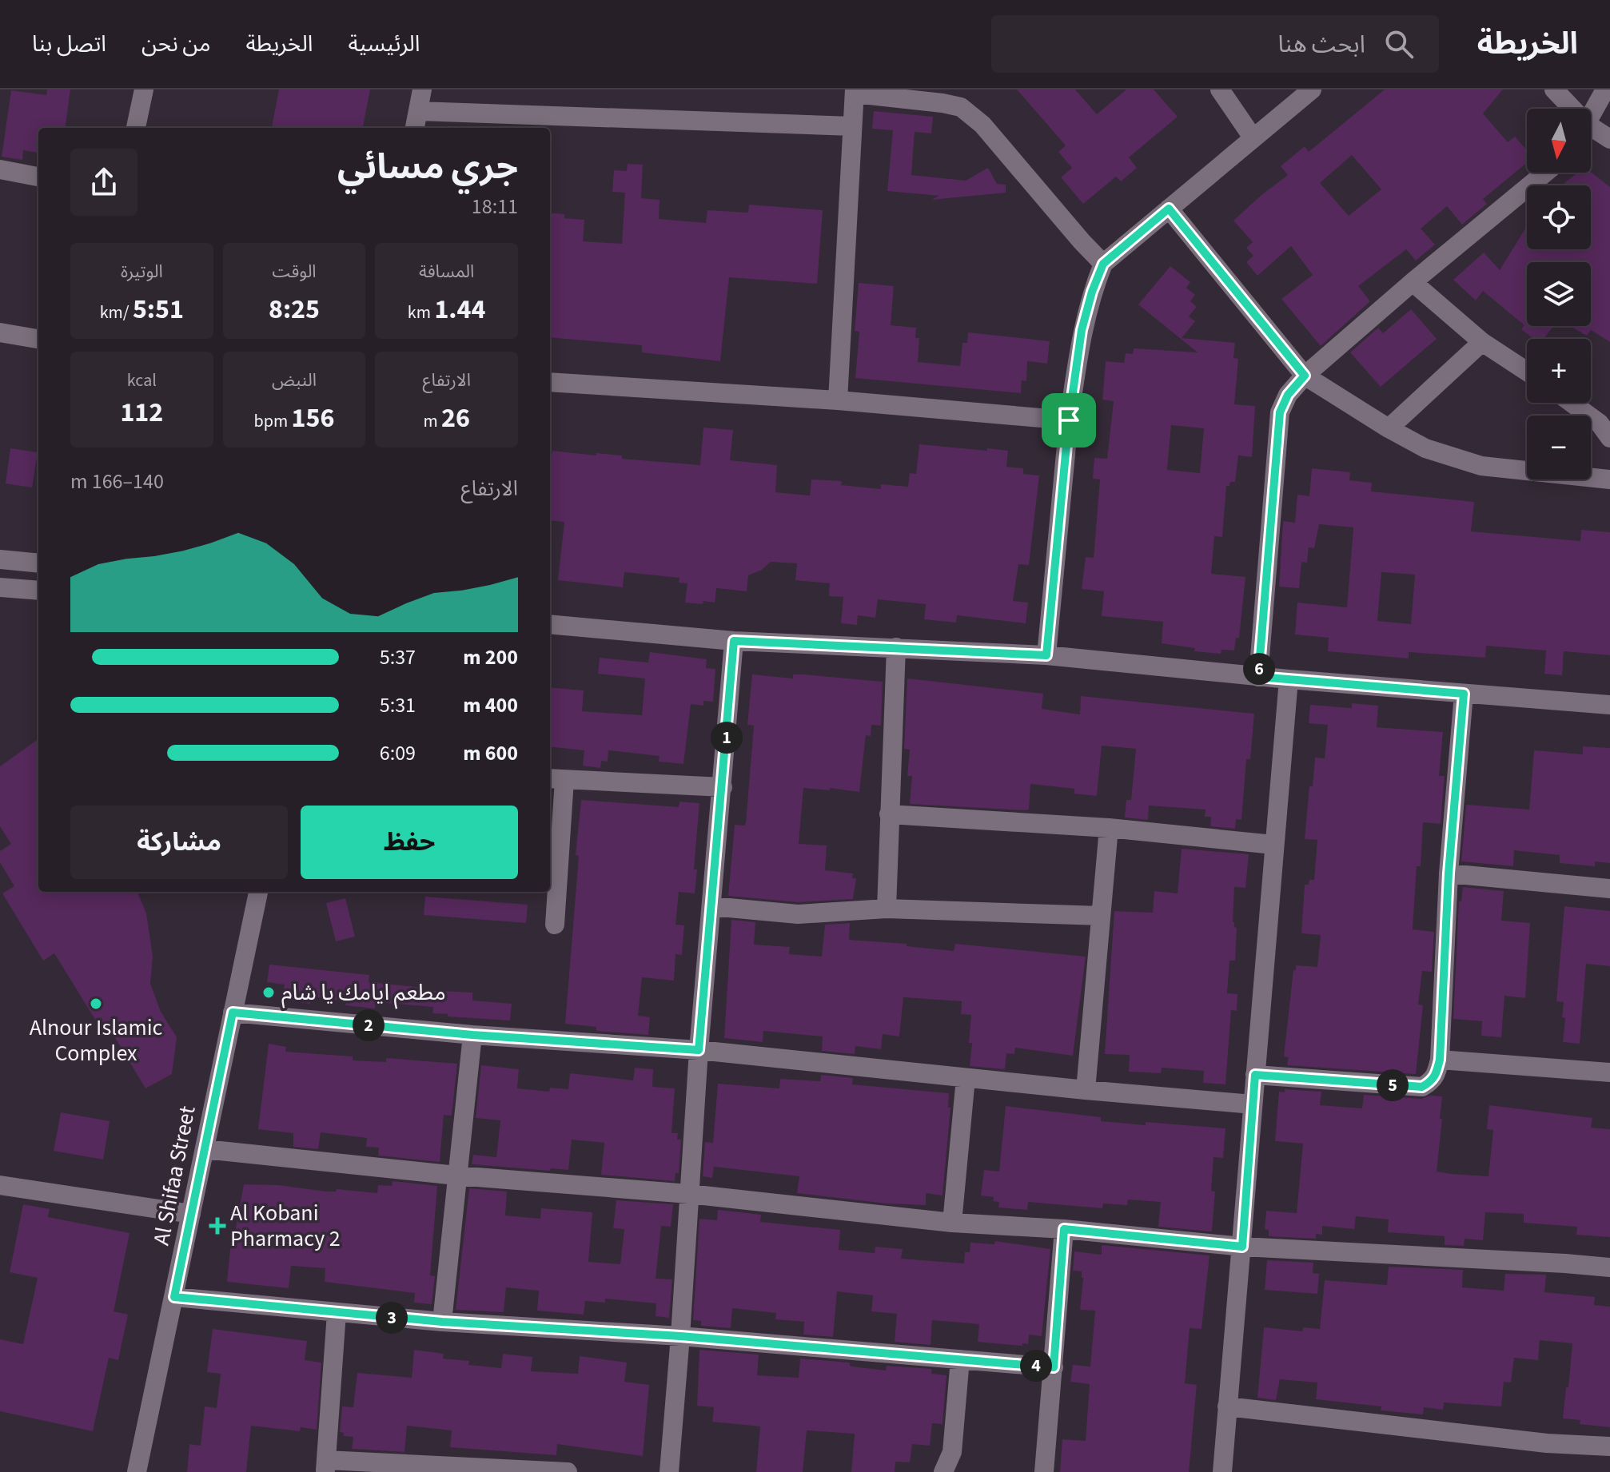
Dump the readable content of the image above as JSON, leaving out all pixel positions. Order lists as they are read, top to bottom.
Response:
{
  "streets": {
    "street": ["Al Shifaa Street"]
  },
  "places": {
    "other": ["مطعم ايامك يا شام", "Alnour Islamic Complex"],
    "health": ["Al Kobani Pharmacy 2"]
  },
  "north": "bottom",
  "page": {
    "header": "الخريطة",
    "search": "ابحث هنا",
    "nav": [
      "الرئيسية",
      "الخريطة",
      "من نحن",
      "اتصل بنا"
    ],
    "map_buttons": ["+", "−"],
    "heading": ["جري مسائي", "18:11"],
    "stats": [
      ["المسافة", "1.44 km"],
      ["الوقت", "8:25"],
      ["الوتيرة", "5:51 /km"],
      ["الارتفاع", "26 m"],
      ["النبض", "156 bpm"],
      ["kcal", "112"]
    ],
    "chart": ["الارتفاع", "140–166 m"],
    "list": [
      {
        "name": "200 m",
        "note": "5:37"
      },
      {
        "name": "400 m",
        "note": "5:31"
      },
      {
        "name": "600 m",
        "note": "6:09"
      }
    ],
    "pins": [
      "6",
      "1",
      "2",
      "5",
      "3",
      "4"
    ],
    "buttons": ["حفظ", "مشاركة"]
  }
}
